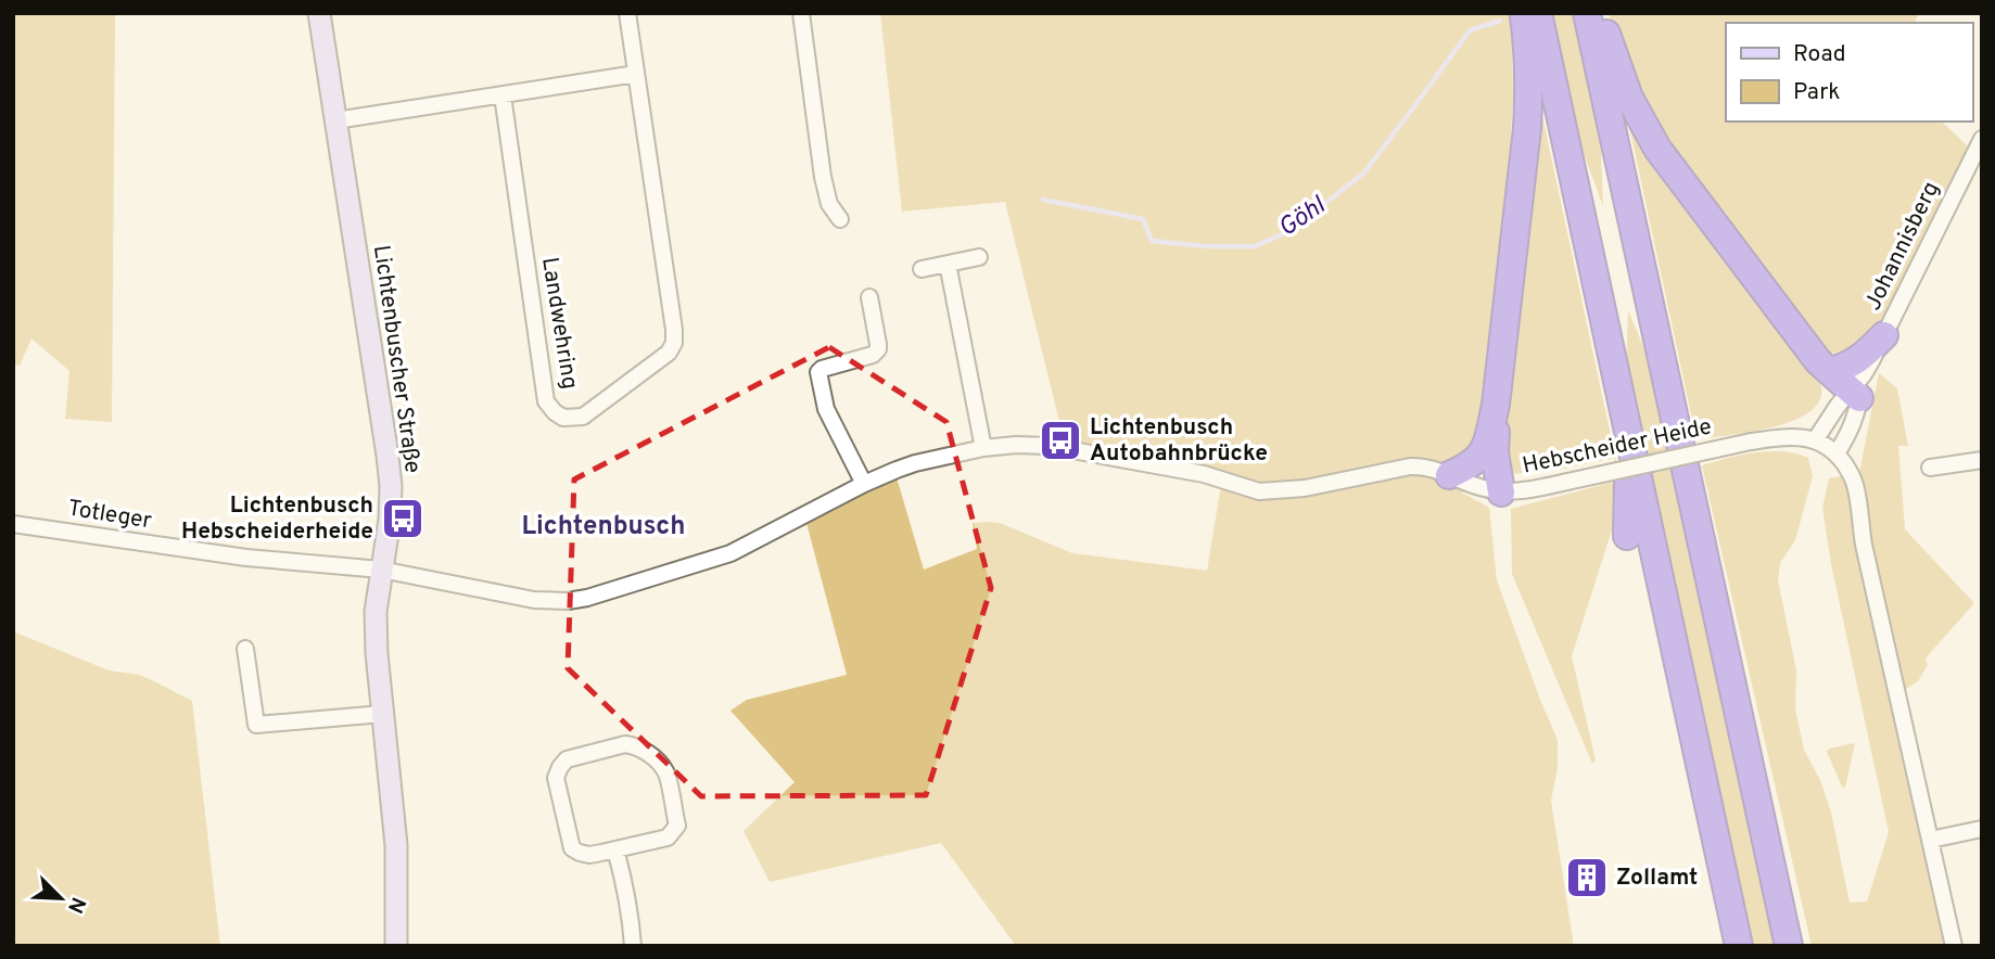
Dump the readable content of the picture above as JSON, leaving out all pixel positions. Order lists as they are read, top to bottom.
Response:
{
  "streets": {
    "street": [
      "Johannisberg",
      "Landwehring",
      "Lichtenbuscher Straße",
      "Hebscheider Heide",
      "Totleger"
    ]
  },
  "crossings": [
    ["Johannisberg", "Hebscheider Heide"],
    ["Lichtenbuscher Straße", "Hebscheider Heide"],
    ["Lichtenbuscher Straße", "Totleger"],
    ["Hebscheider Heide", "Totleger"]
  ],
  "districts": ["Lichtenbusch"],
  "water": ["Göhl"],
  "places": {
    "bus stop": ["Lichtenbusch Autobahnbrücke", "Lichtenbusch Hebscheiderheide"],
    "building": ["Zollamt"]
  },
  "legend": ["Road", "Park"],
  "north": "bottom right"
}
